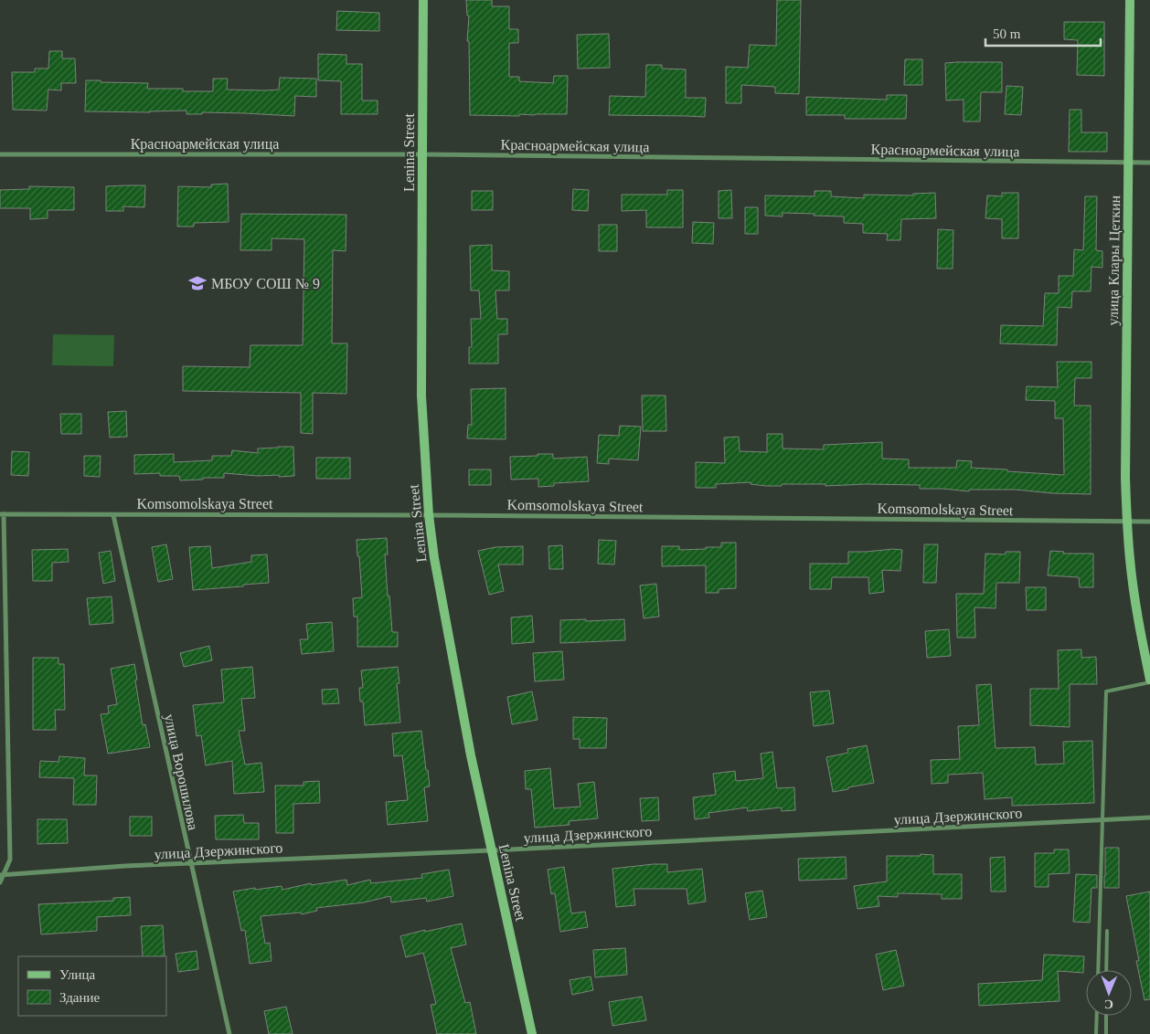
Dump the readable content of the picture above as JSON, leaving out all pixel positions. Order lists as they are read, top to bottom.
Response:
{
  "streets": {
    "street": [
      "Красноармейская улица",
      "Lenina Street",
      "улица Клары Цеткин",
      "Komsomolskaya Street",
      "улица Ворошилова",
      "улица Дзержинского"
    ]
  },
  "crossings": [
    ["Красноармейская улица", "Lenina Street"],
    ["Красноармейская улица", "улица Клары Цеткин"],
    ["Lenina Street", "Komsomolskaya Street"],
    ["Lenina Street", "улица Дзержинского"],
    ["улица Клары Цеткин", "Komsomolskaya Street"],
    ["Komsomolskaya Street", "улица Ворошилова"],
    ["улица Ворошилова", "улица Дзержинского"]
  ],
  "places": {
    "school or university": ["МБОУ СОШ № 9"]
  },
  "legend": ["Улица", "Здание"],
  "scale_bar": "50 m",
  "north": "bottom"
}
